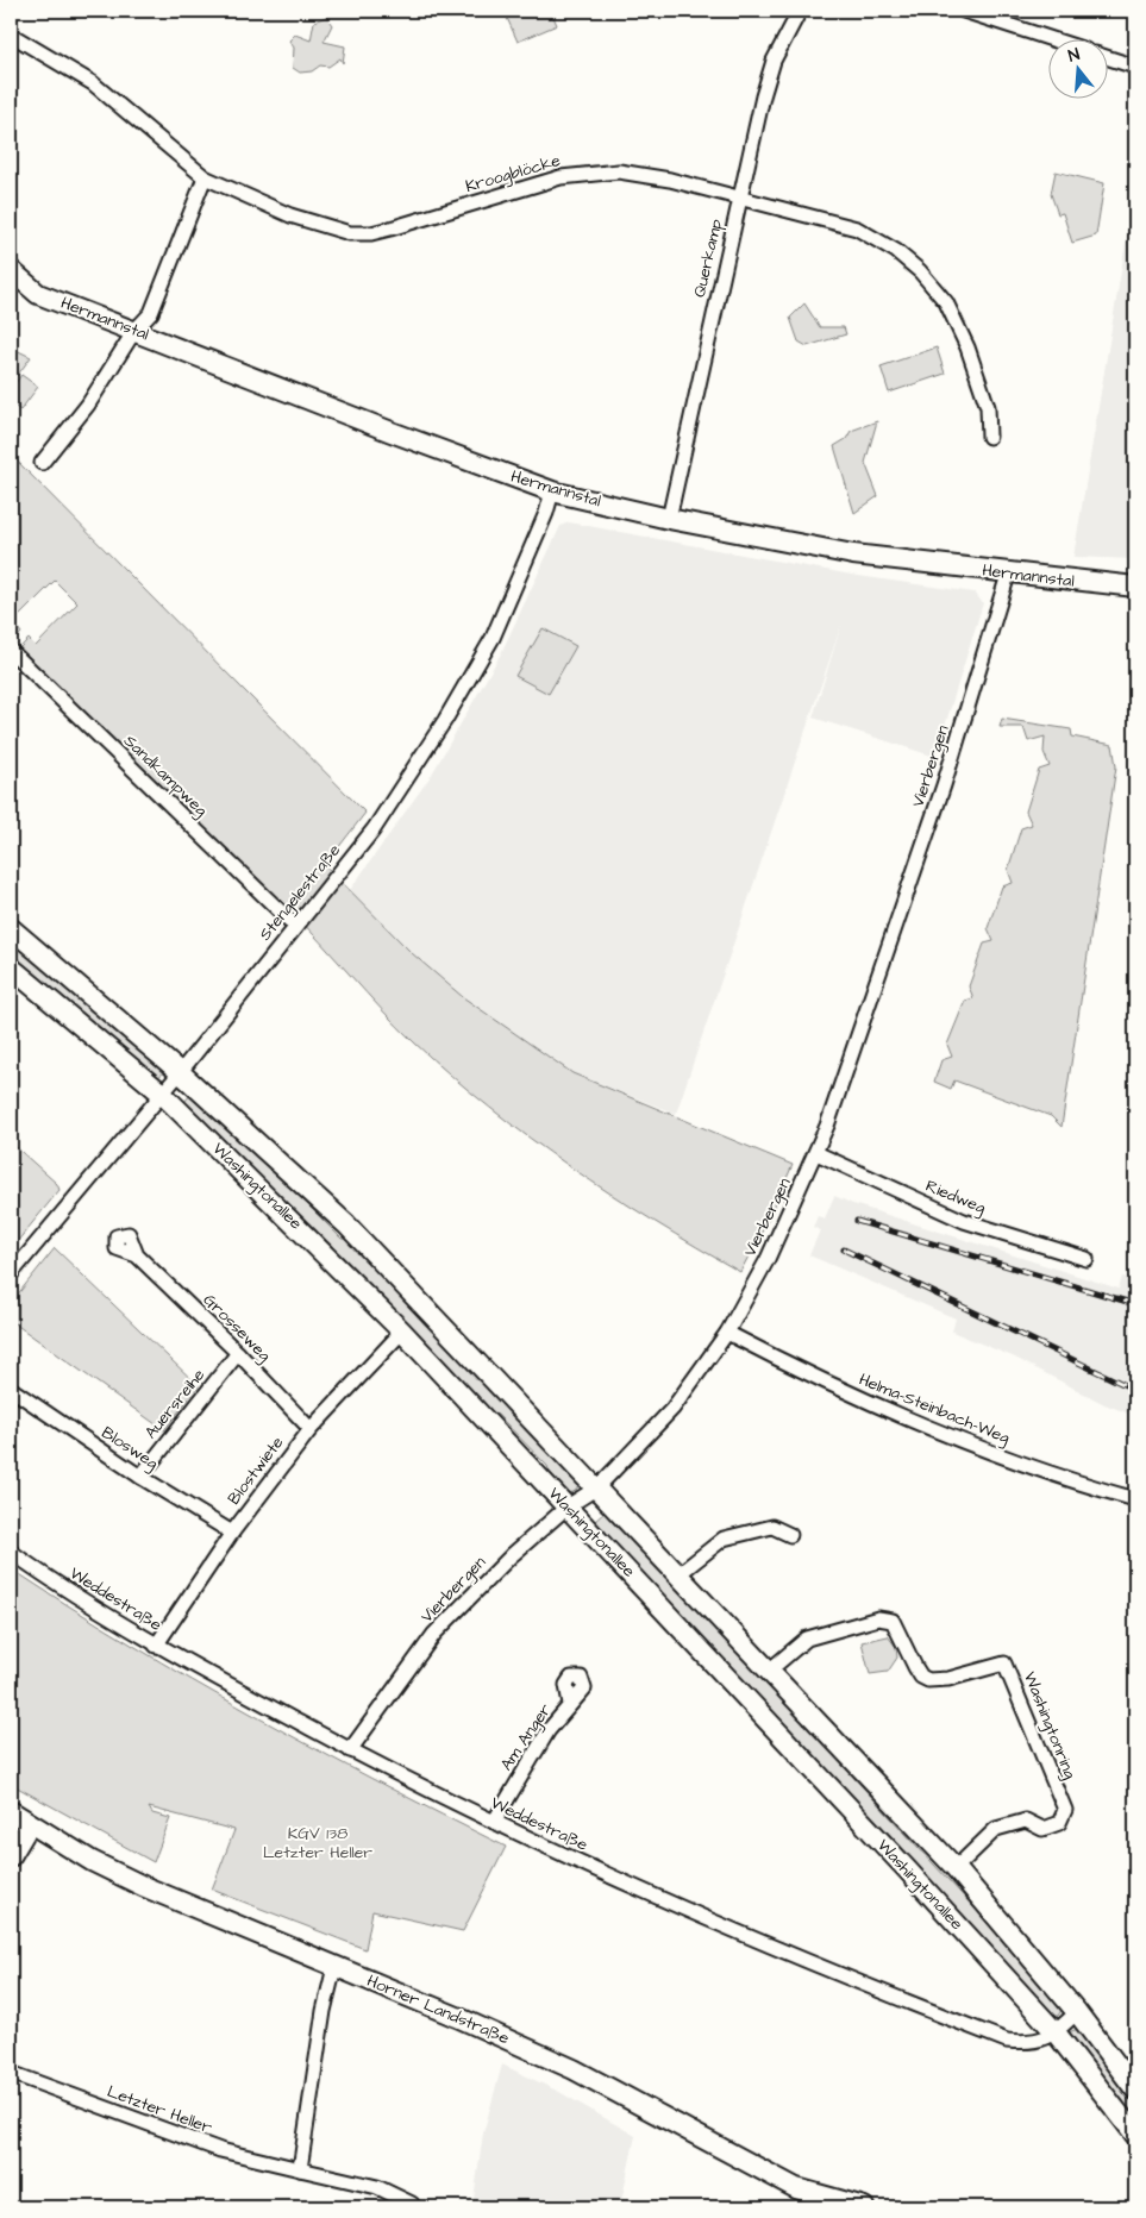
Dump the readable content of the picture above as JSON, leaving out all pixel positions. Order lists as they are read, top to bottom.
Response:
{
  "streets": {
    "street": [
      "Kroogblöcke",
      "Querkamp",
      "Hermannstal",
      "Vierbergen",
      "Sandkampweg",
      "Stengelestraße",
      "Washingtonallee",
      "Riedweg",
      "Grosseweg",
      "Auersreihe",
      "Helma-Steinbach-Weg",
      "Blosweg",
      "Blostwiete",
      "Weddestraße",
      "Washingtonring",
      "Am Anger",
      "Horner Landstraße",
      "Letzter Heller"
    ]
  },
  "crossings": [
    ["Kroogblöcke", "Querkamp"],
    ["Querkamp", "Hermannstal"],
    ["Hermannstal", "Vierbergen"],
    ["Hermannstal", "Stengelestraße"],
    ["Vierbergen", "Washingtonallee"],
    ["Vierbergen", "Riedweg"],
    ["Vierbergen", "Helma-Steinbach-Weg"],
    ["Vierbergen", "Weddestraße"],
    ["Sandkampweg", "Stengelestraße"],
    ["Stengelestraße", "Washingtonallee"],
    ["Washingtonallee", "Blostwiete"],
    ["Washingtonallee", "Weddestraße"],
    ["Washingtonallee", "Washingtonring"],
    ["Grosseweg", "Auersreihe"],
    ["Grosseweg", "Blostwiete"],
    ["Auersreihe", "Blosweg"],
    ["Blosweg", "Blostwiete"],
    ["Blostwiete", "Weddestraße"],
    ["Weddestraße", "Am Anger"]
  ],
  "parks": ["KGV 138 Letzter Heller"],
  "north": "top"
}
